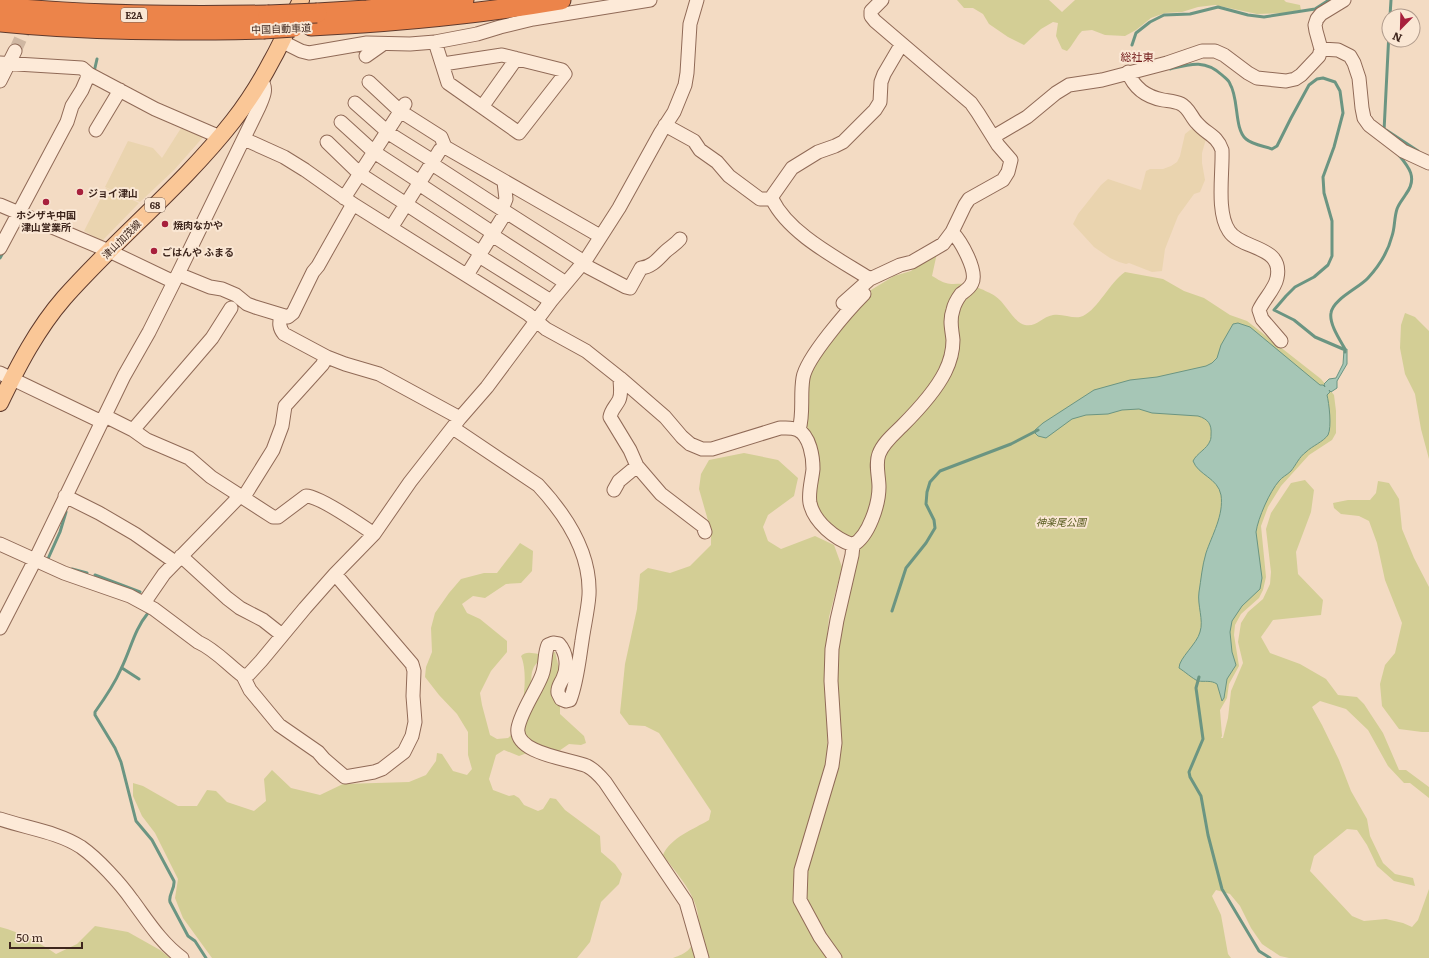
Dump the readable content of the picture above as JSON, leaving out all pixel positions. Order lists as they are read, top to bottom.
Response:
{
  "streets": {
    "highway": ["E2A", "中国自動車道"],
    "main road": ["68", "津山加茂線"]
  },
  "districts": ["総社東"],
  "parks": ["神楽尾公園"],
  "places": [
    "ジョイ津山",
    "ホシザキ中国 津山営業所",
    "焼肉なかや",
    "ごはんや ふまる"
  ],
  "scale_bar": "50 m",
  "north": "bottom left"
}
